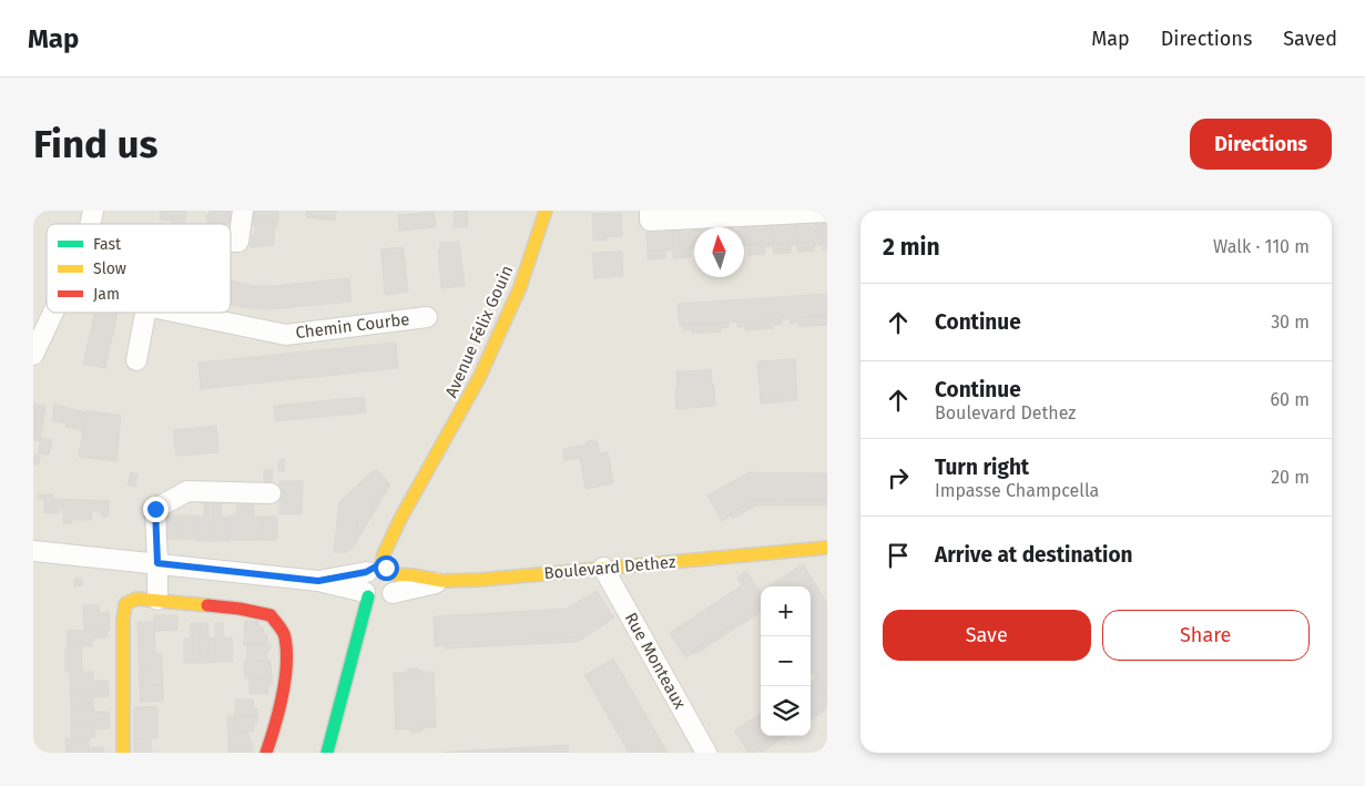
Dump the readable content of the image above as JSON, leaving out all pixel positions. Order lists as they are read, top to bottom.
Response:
{
  "streets": {
    "street": [
      "Chemin Courbe",
      "Avenue Félix Gouin",
      "Boulevard Dethez",
      "Rue Monteaux"
    ]
  },
  "crossings": [
    ["Boulevard Dethez", "Rue Monteaux"]
  ],
  "legend": ["Fast", "Slow", "Jam"],
  "north": "top",
  "page": {
    "header": "Map",
    "nav": ["Map", "Directions", "Saved"],
    "buttons": [
      "Directions",
      ["Save", "Share"]
    ],
    "title": "Find us",
    "heading": ["2 min", "Walk · 110 m"],
    "list": [
      ["Continue", "30 m"],
      ["Continue", "Boulevard Dethez", "60 m"],
      ["Turn right", "Impasse Champcella", "20 m"],
      "Arrive at destination"
    ],
    "map_buttons": ["+", "−"]
  }
}
